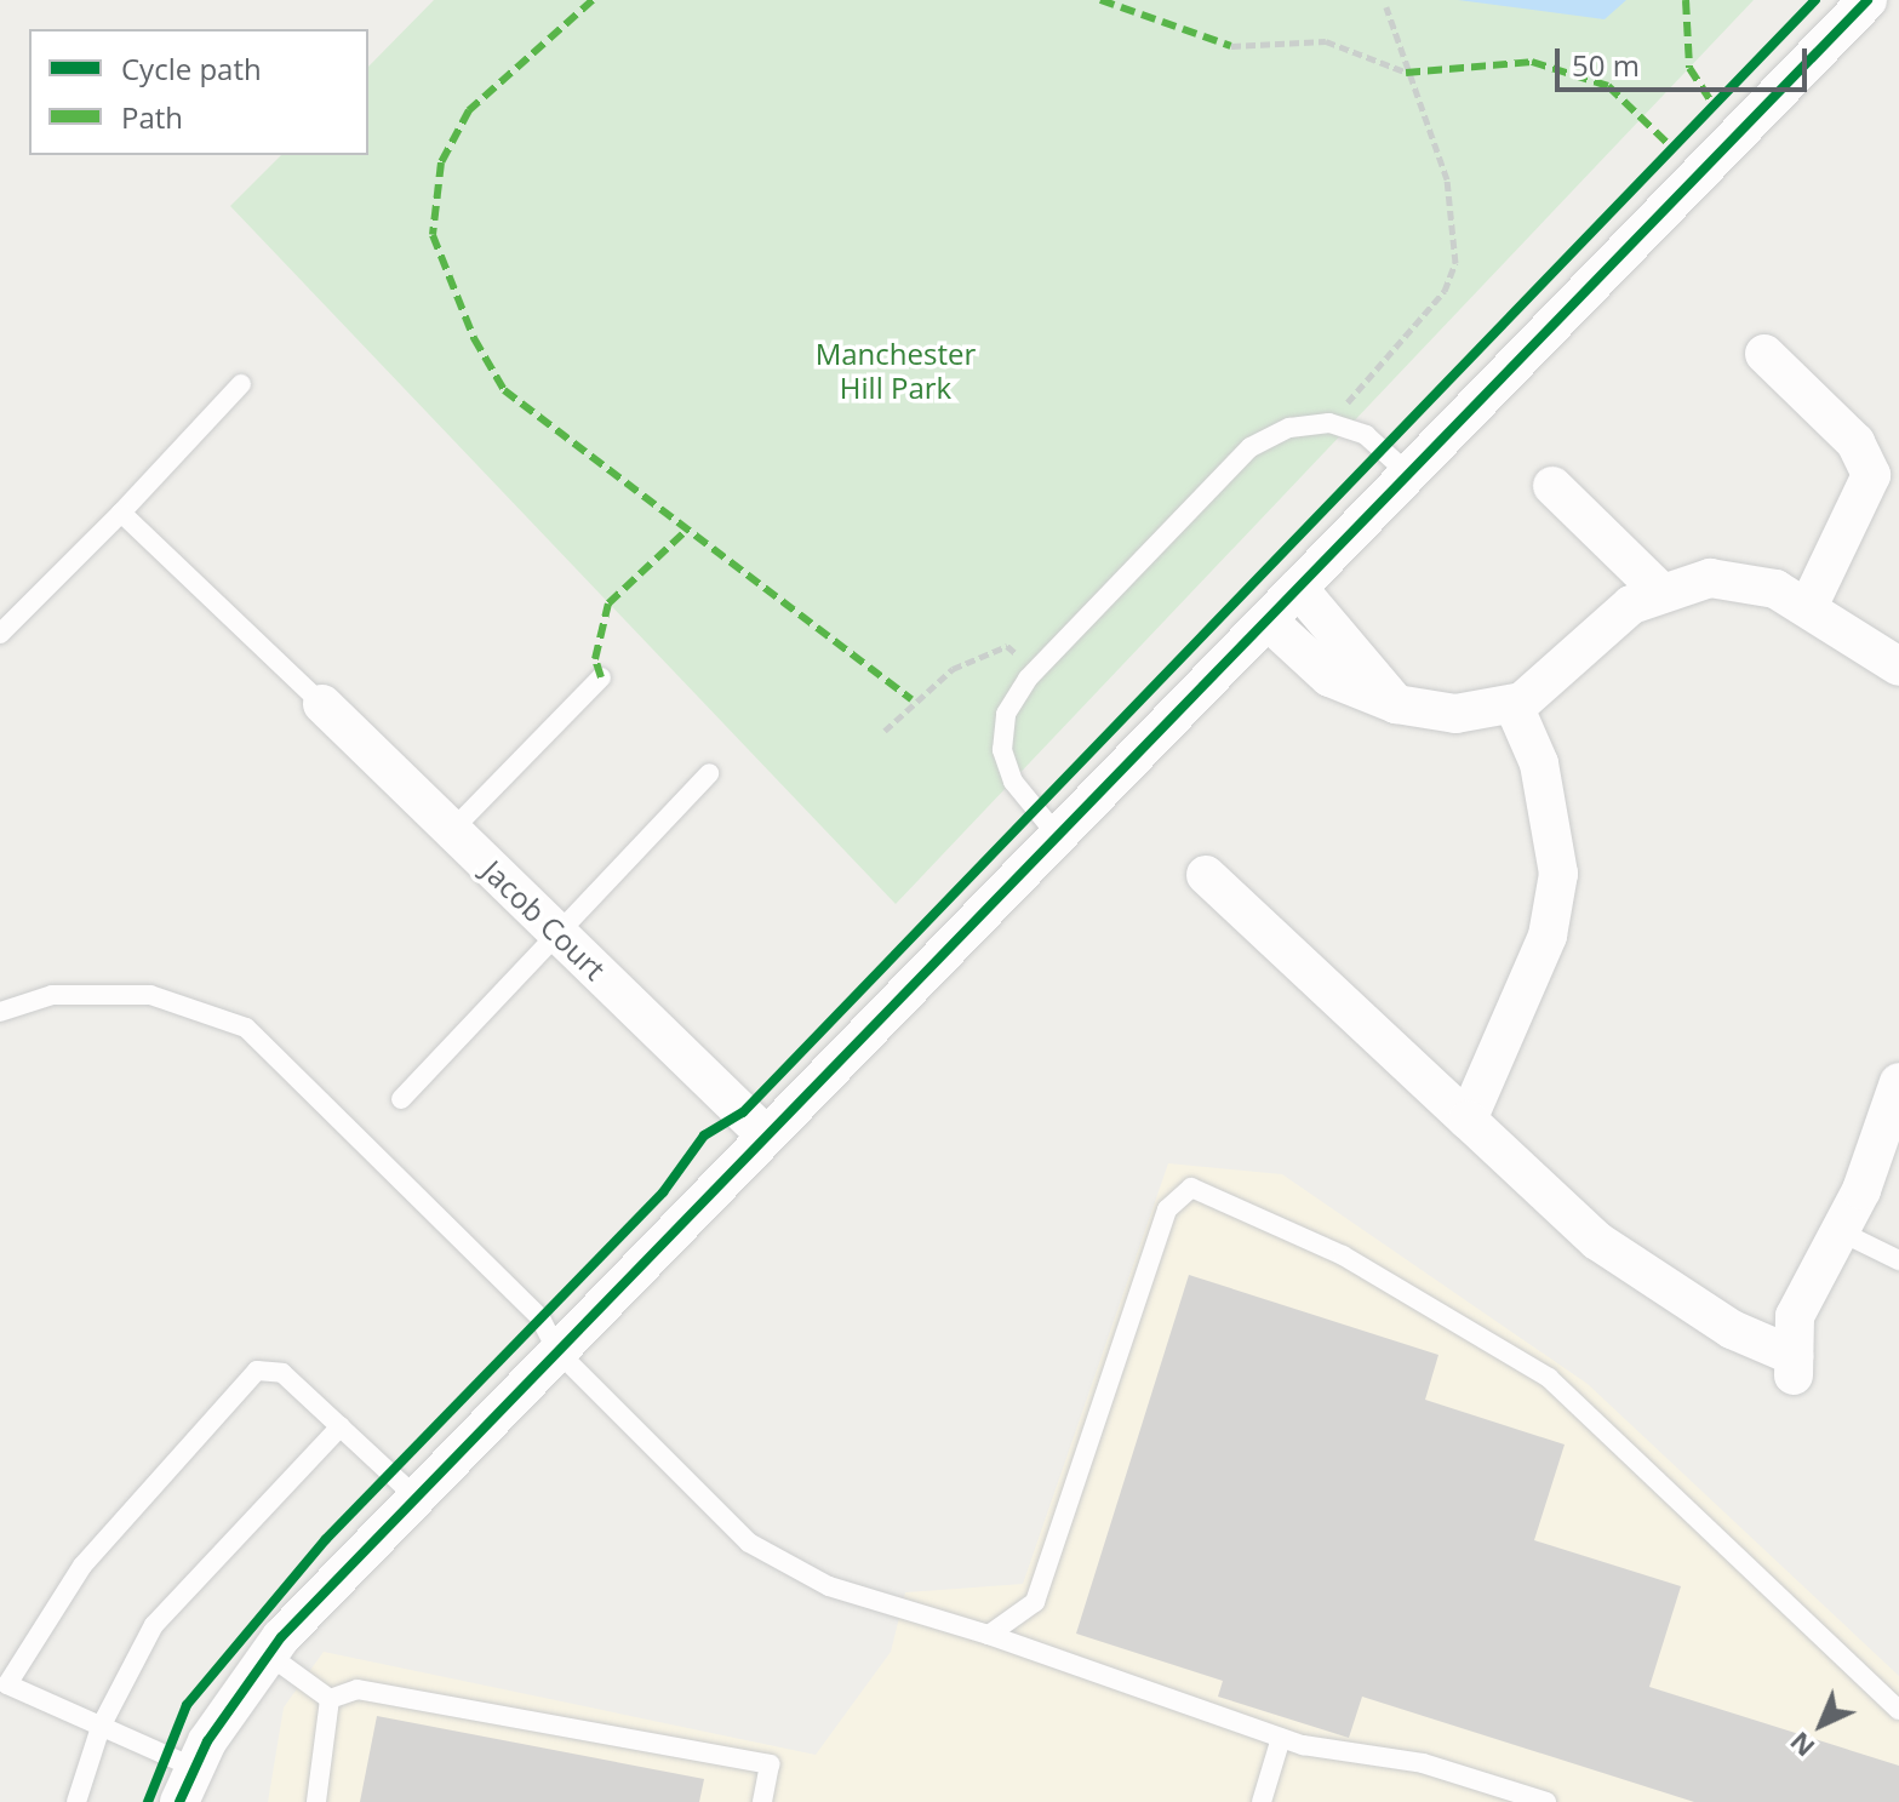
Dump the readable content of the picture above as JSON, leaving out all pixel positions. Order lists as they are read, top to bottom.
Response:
{
  "streets": {
    "street": ["Jacob Court"]
  },
  "parks": ["Manchester Hill Park"],
  "legend": ["Cycle path", "Path"],
  "scale_bar": "50 m",
  "north": "bottom left"
}
